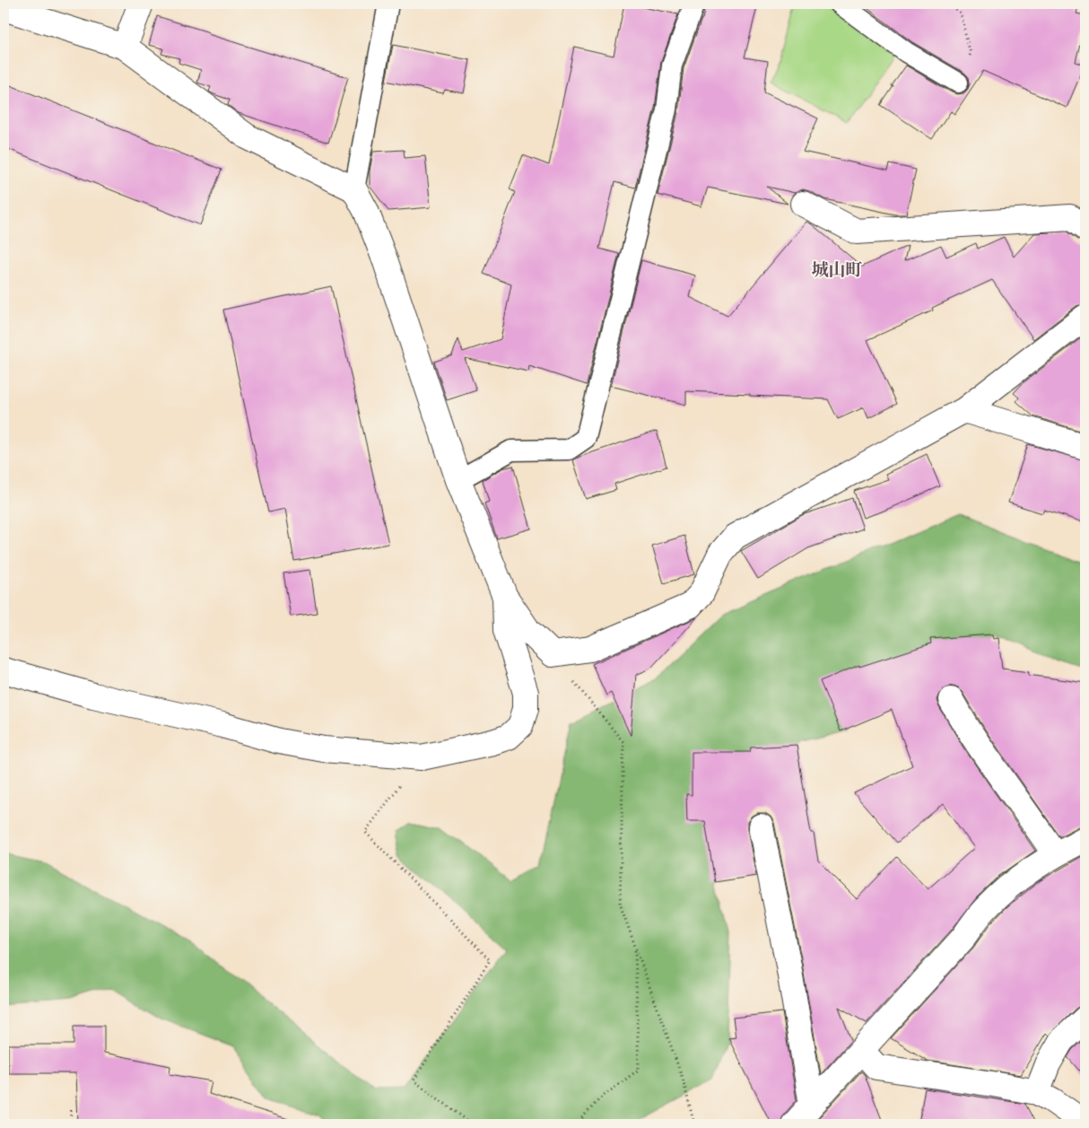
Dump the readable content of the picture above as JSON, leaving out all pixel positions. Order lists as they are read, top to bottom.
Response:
{
  "districts": ["城山町"]
}
